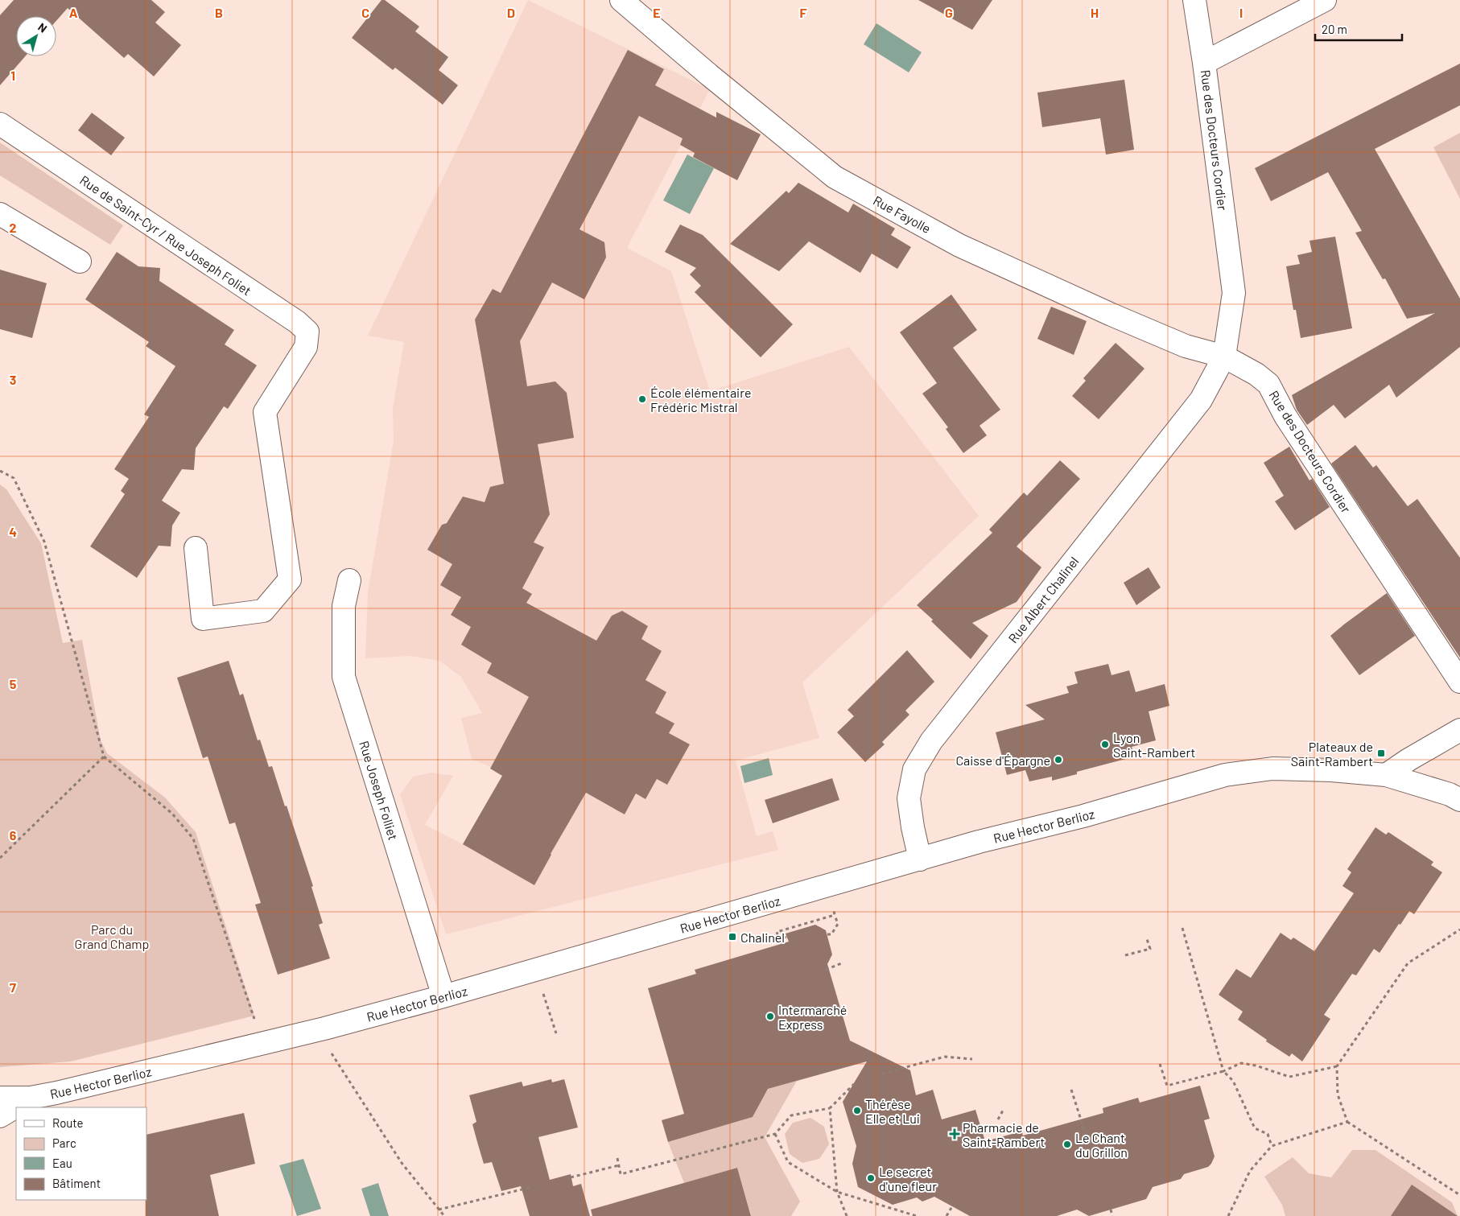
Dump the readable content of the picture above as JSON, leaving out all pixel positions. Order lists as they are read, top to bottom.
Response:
{
  "streets": {
    "street": [
      "Rue des Docteurs Cordier",
      "Rue Fayolle",
      "Rue de Saint-Cyr / Rue Joseph Foliet",
      "Rue Albert Chalinel",
      "Rue Joseph Folliet",
      "Rue Hector Berlioz"
    ]
  },
  "crossings": [
    ["Rue des Docteurs Cordier", "Rue Fayolle"],
    ["Rue des Docteurs Cordier", "Rue Albert Chalinel"],
    ["Rue Fayolle", "Rue Albert Chalinel"],
    ["Rue Albert Chalinel", "Rue Hector Berlioz"],
    ["Rue Joseph Folliet", "Rue Hector Berlioz"]
  ],
  "parks": ["Parc du Grand Champ"],
  "places": {
    "other": [
      "École élémentaire Frédéric Mistral",
      "Lyon Saint-Rambert",
      "Caisse d'Épargne",
      "Intermarché Express",
      "Thérèse Elle et Lui",
      "Le Chant du Grillon",
      "Le secret d'une fleur"
    ],
    "transit": ["Plateaux de Saint-Rambert", "Chalinel"],
    "health": ["Pharmacie de Saint-Rambert"]
  },
  "legend": [
    "Route",
    "Parc",
    "Eau",
    "Bâtiment"
  ],
  "scale_bar": "20 m",
  "north": "top right",
  "grid": {
    "columns": [
      "A",
      "B",
      "C",
      "D",
      "E",
      "F",
      "G",
      "H",
      "I"
    ],
    "rows": [
      "1",
      "2",
      "3",
      "4",
      "5",
      "6",
      "7"
    ]
  }
}
